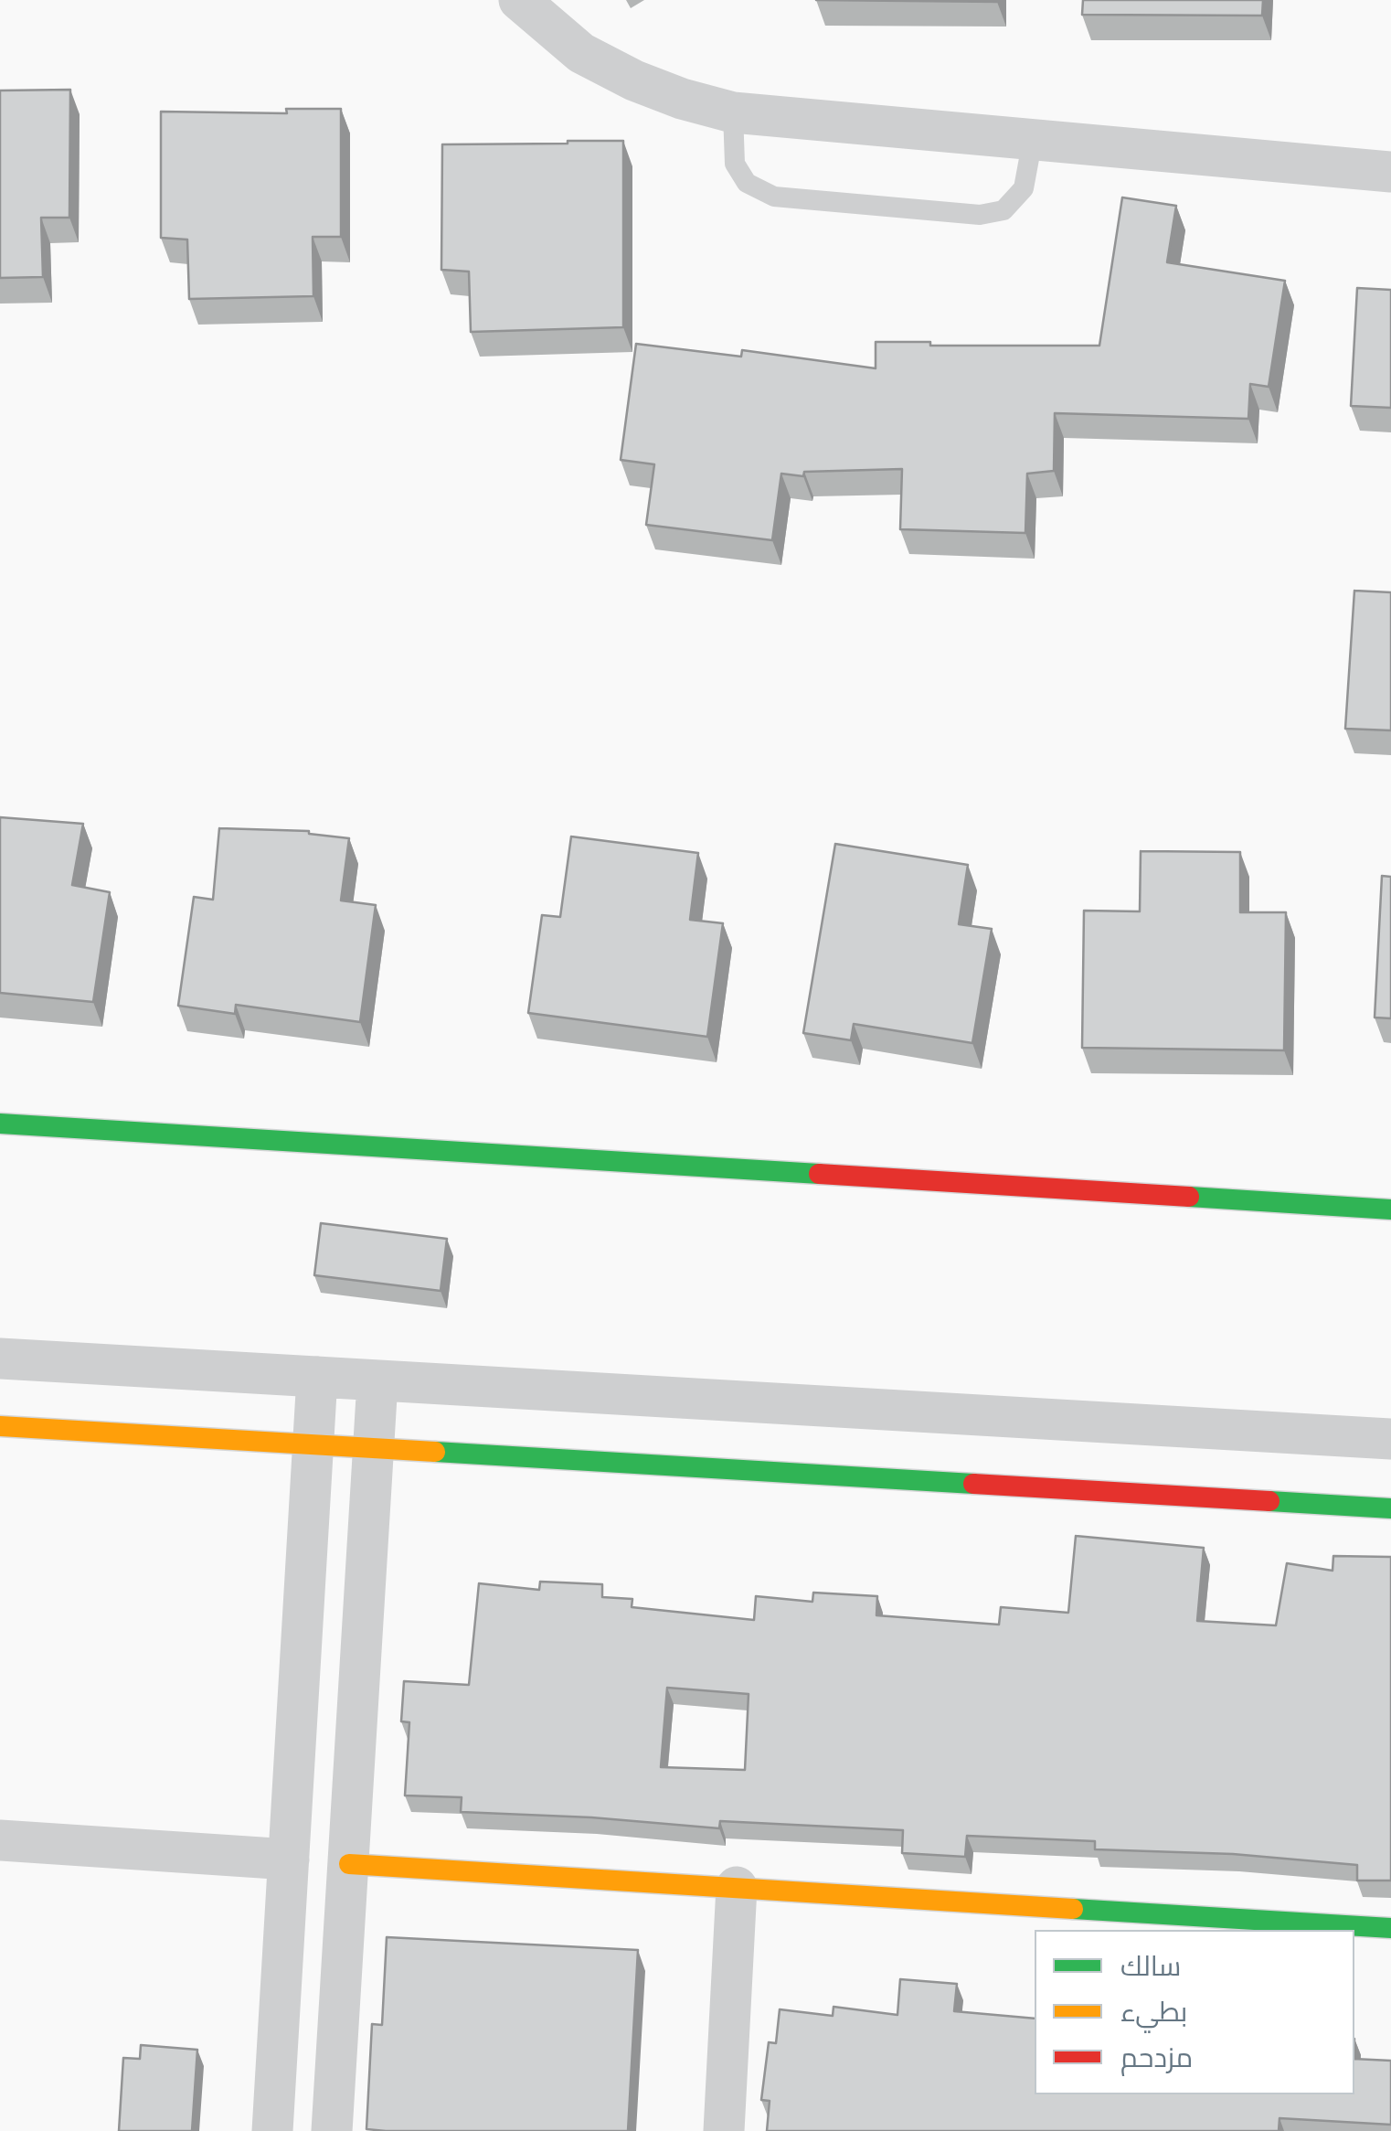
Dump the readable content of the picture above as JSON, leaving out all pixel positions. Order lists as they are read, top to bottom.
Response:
{
  "legend": ["سالك", "بطيء", "مزدحم"]
}
